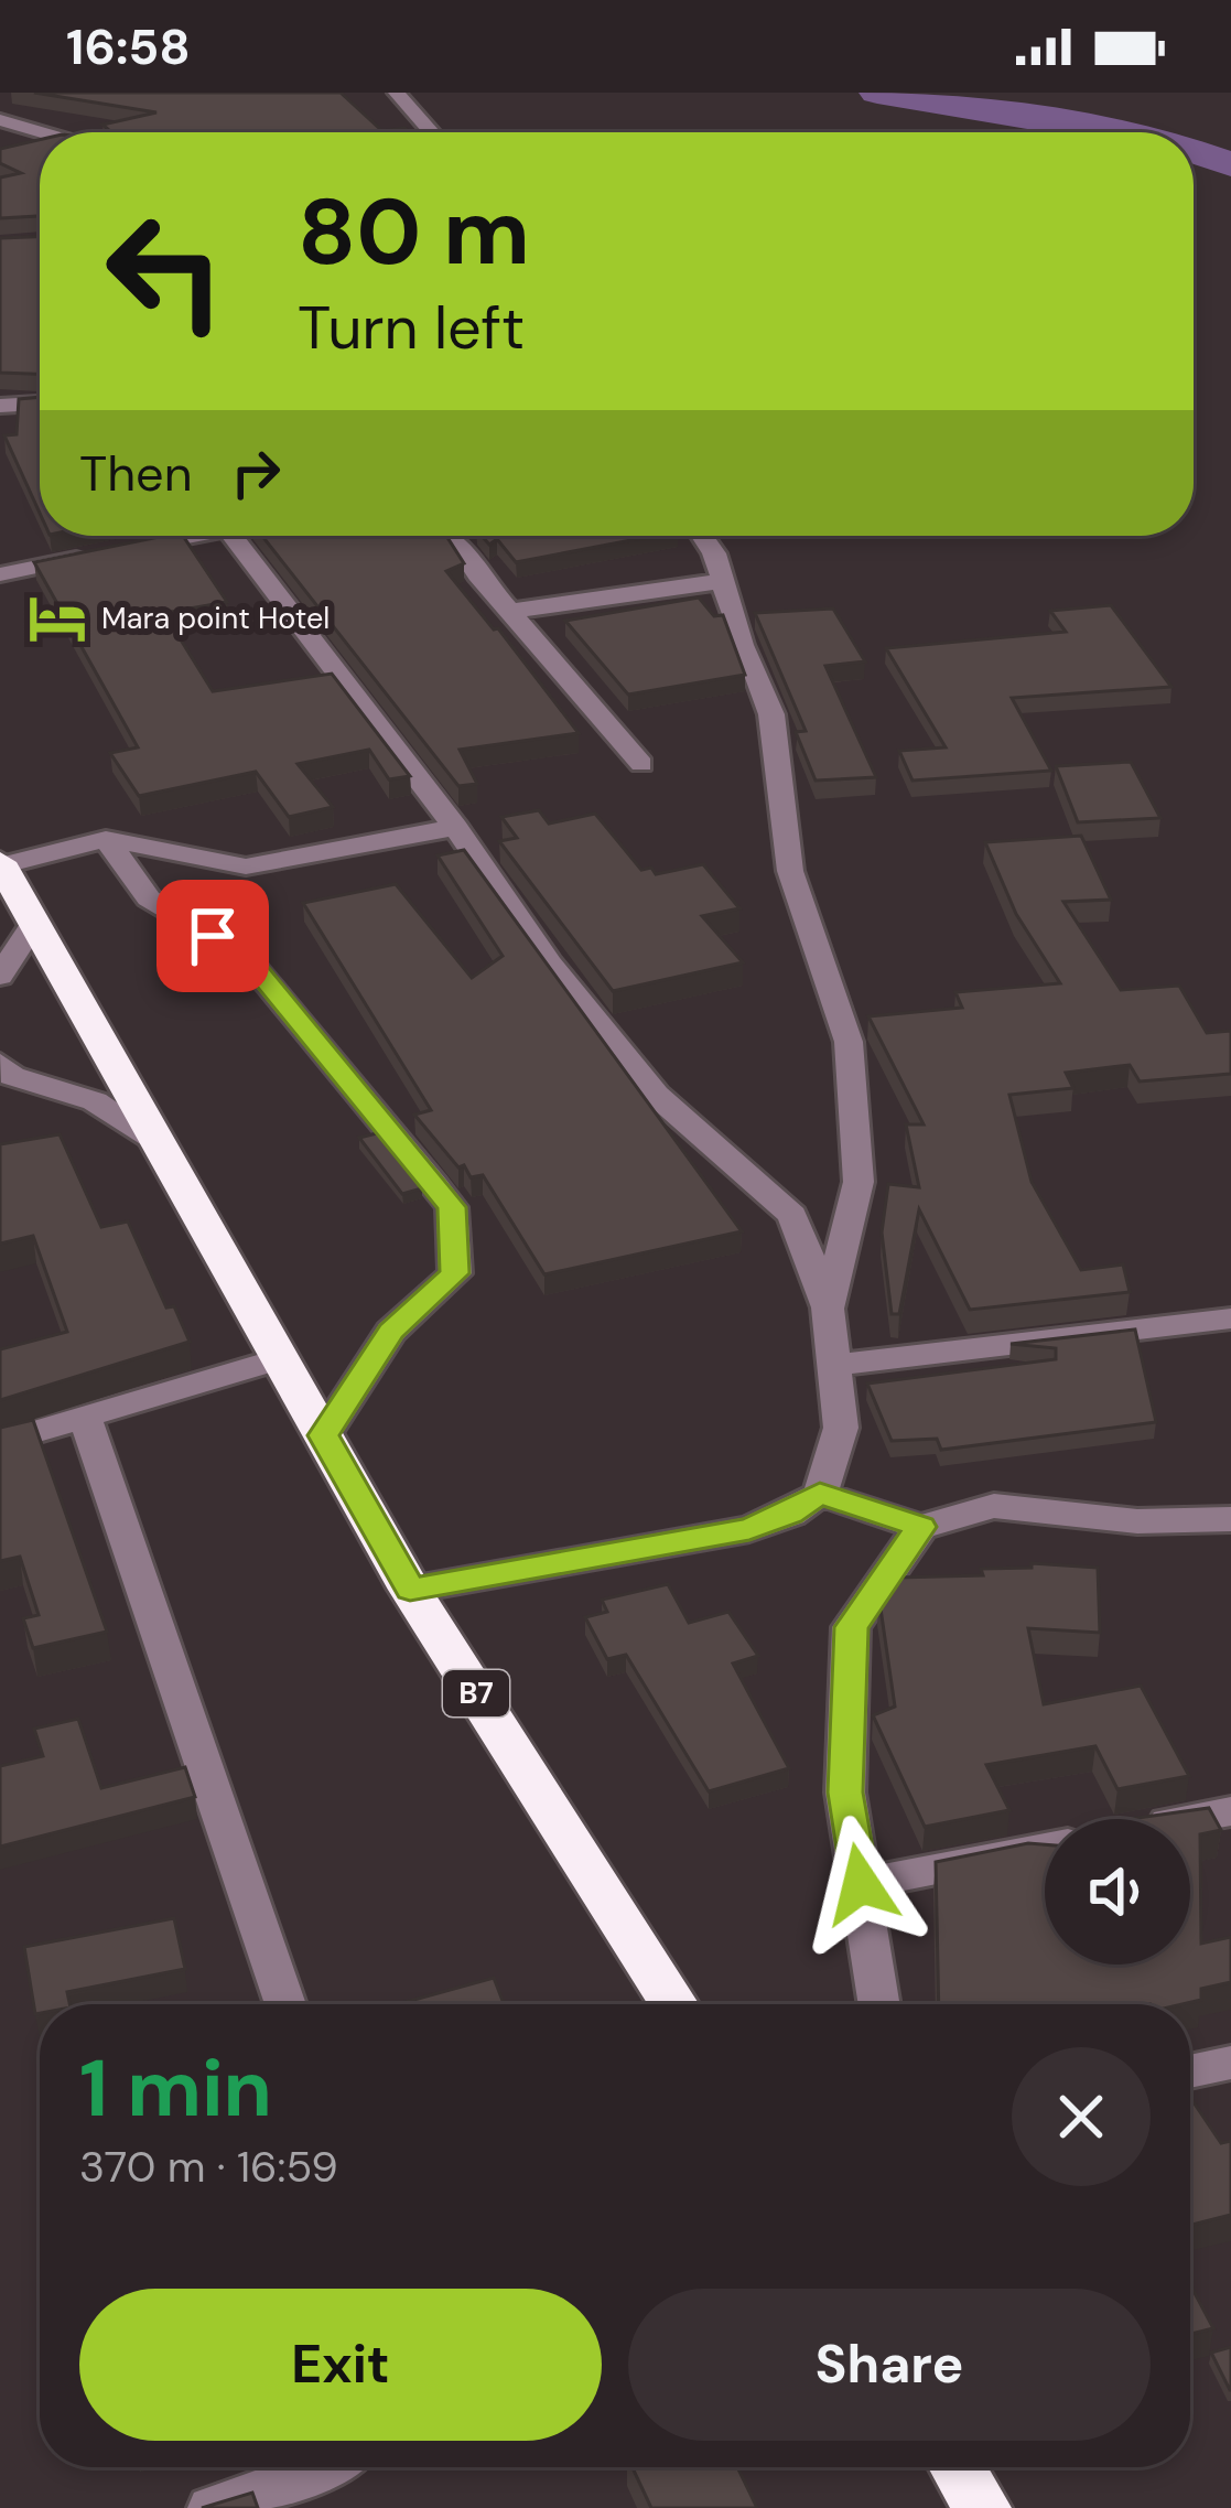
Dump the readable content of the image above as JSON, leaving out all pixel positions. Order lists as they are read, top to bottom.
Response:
{
  "streets": {
    "highway": ["B7"]
  },
  "places": {
    "hotel": ["Mara point Hotel"]
  },
  "page": {
    "status": "16:58",
    "turn": ["80 m", "Turn left"],
    "then": "Then",
    "heading": ["1 min", "370 m · 16:59"],
    "buttons": ["Exit", "Share"]
  }
}
